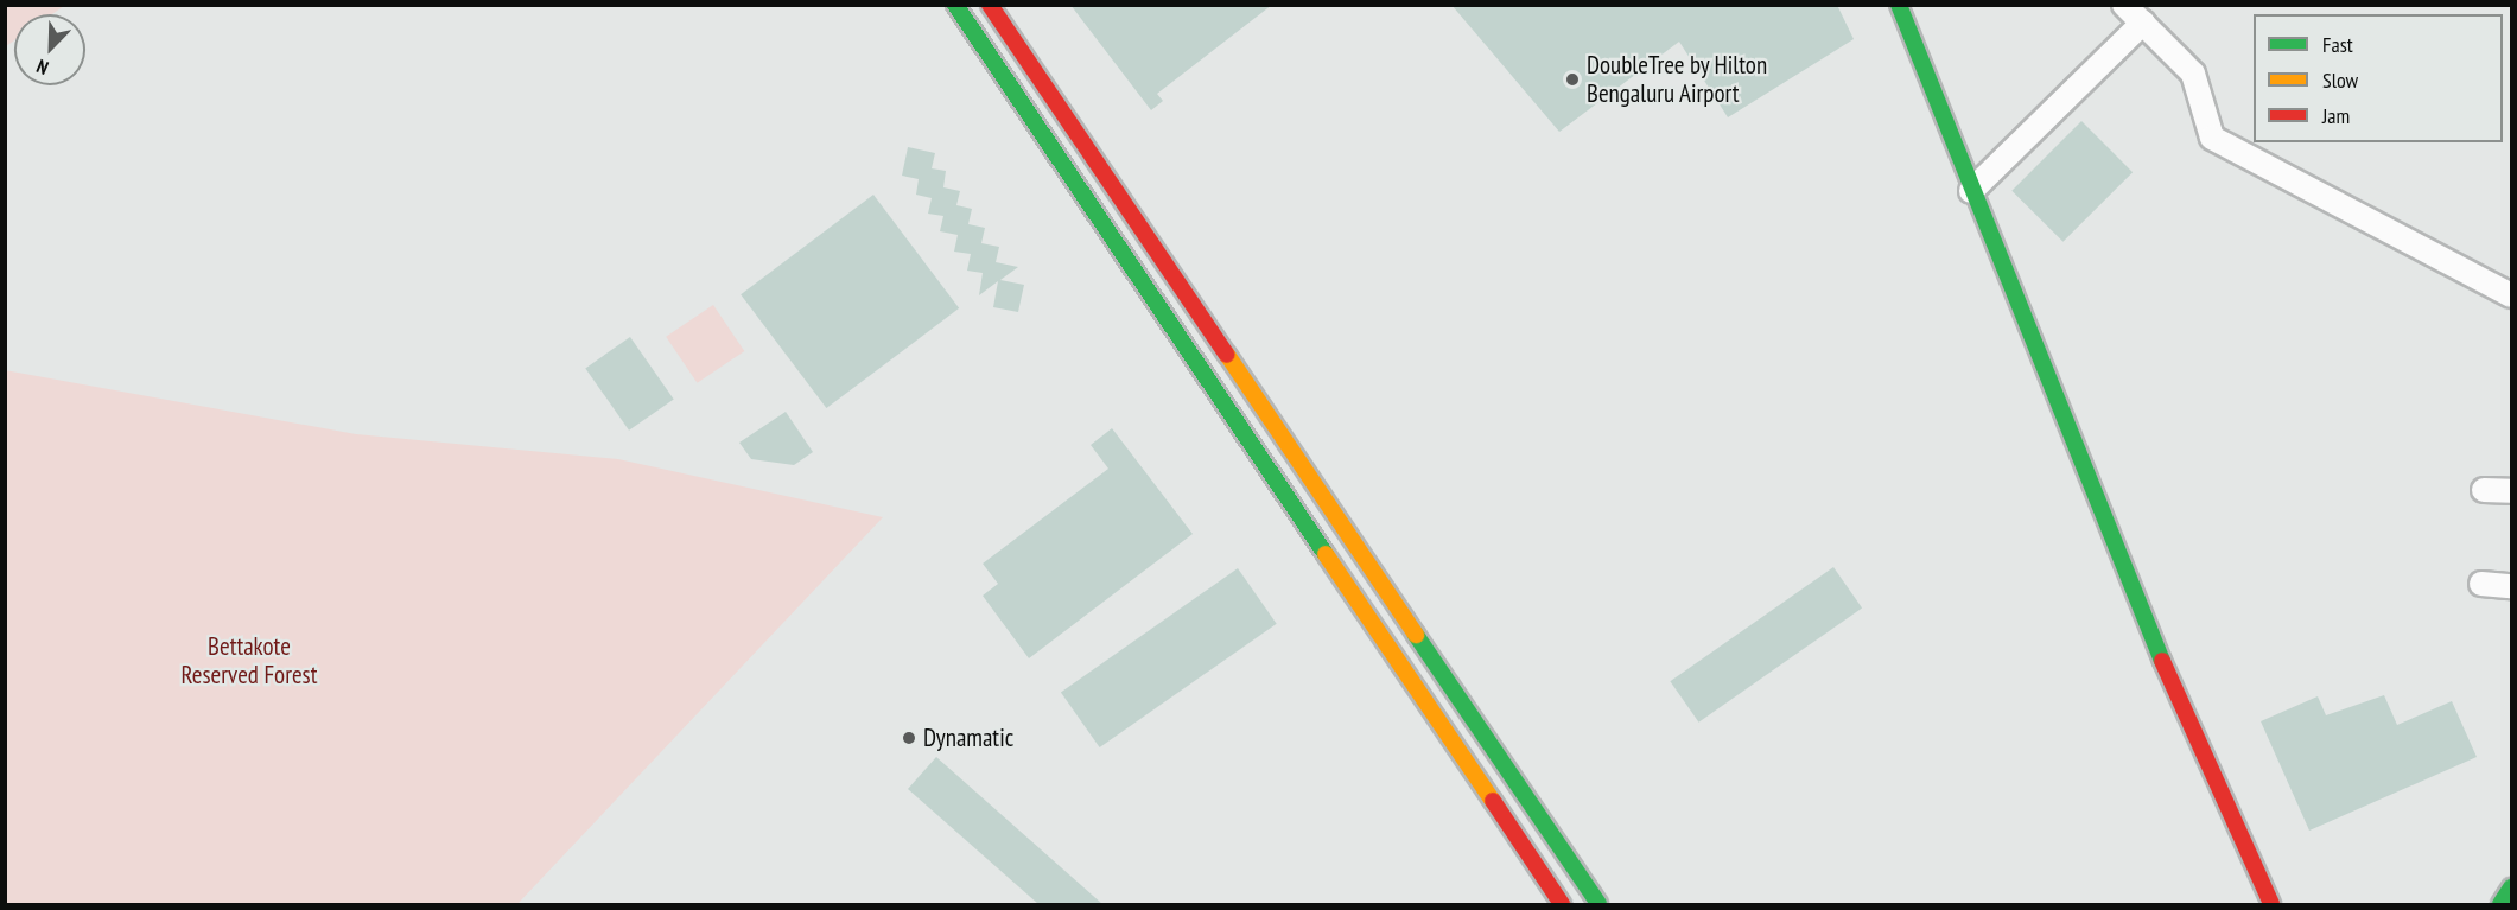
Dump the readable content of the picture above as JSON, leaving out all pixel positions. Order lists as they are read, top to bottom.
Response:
{
  "parks": ["Bettakote Reserved Forest"],
  "places": ["DoubleTree by Hilton Bengaluru Airport", "Dynamatic"],
  "legend": ["Fast", "Slow", "Jam"],
  "north": "bottom left"
}
